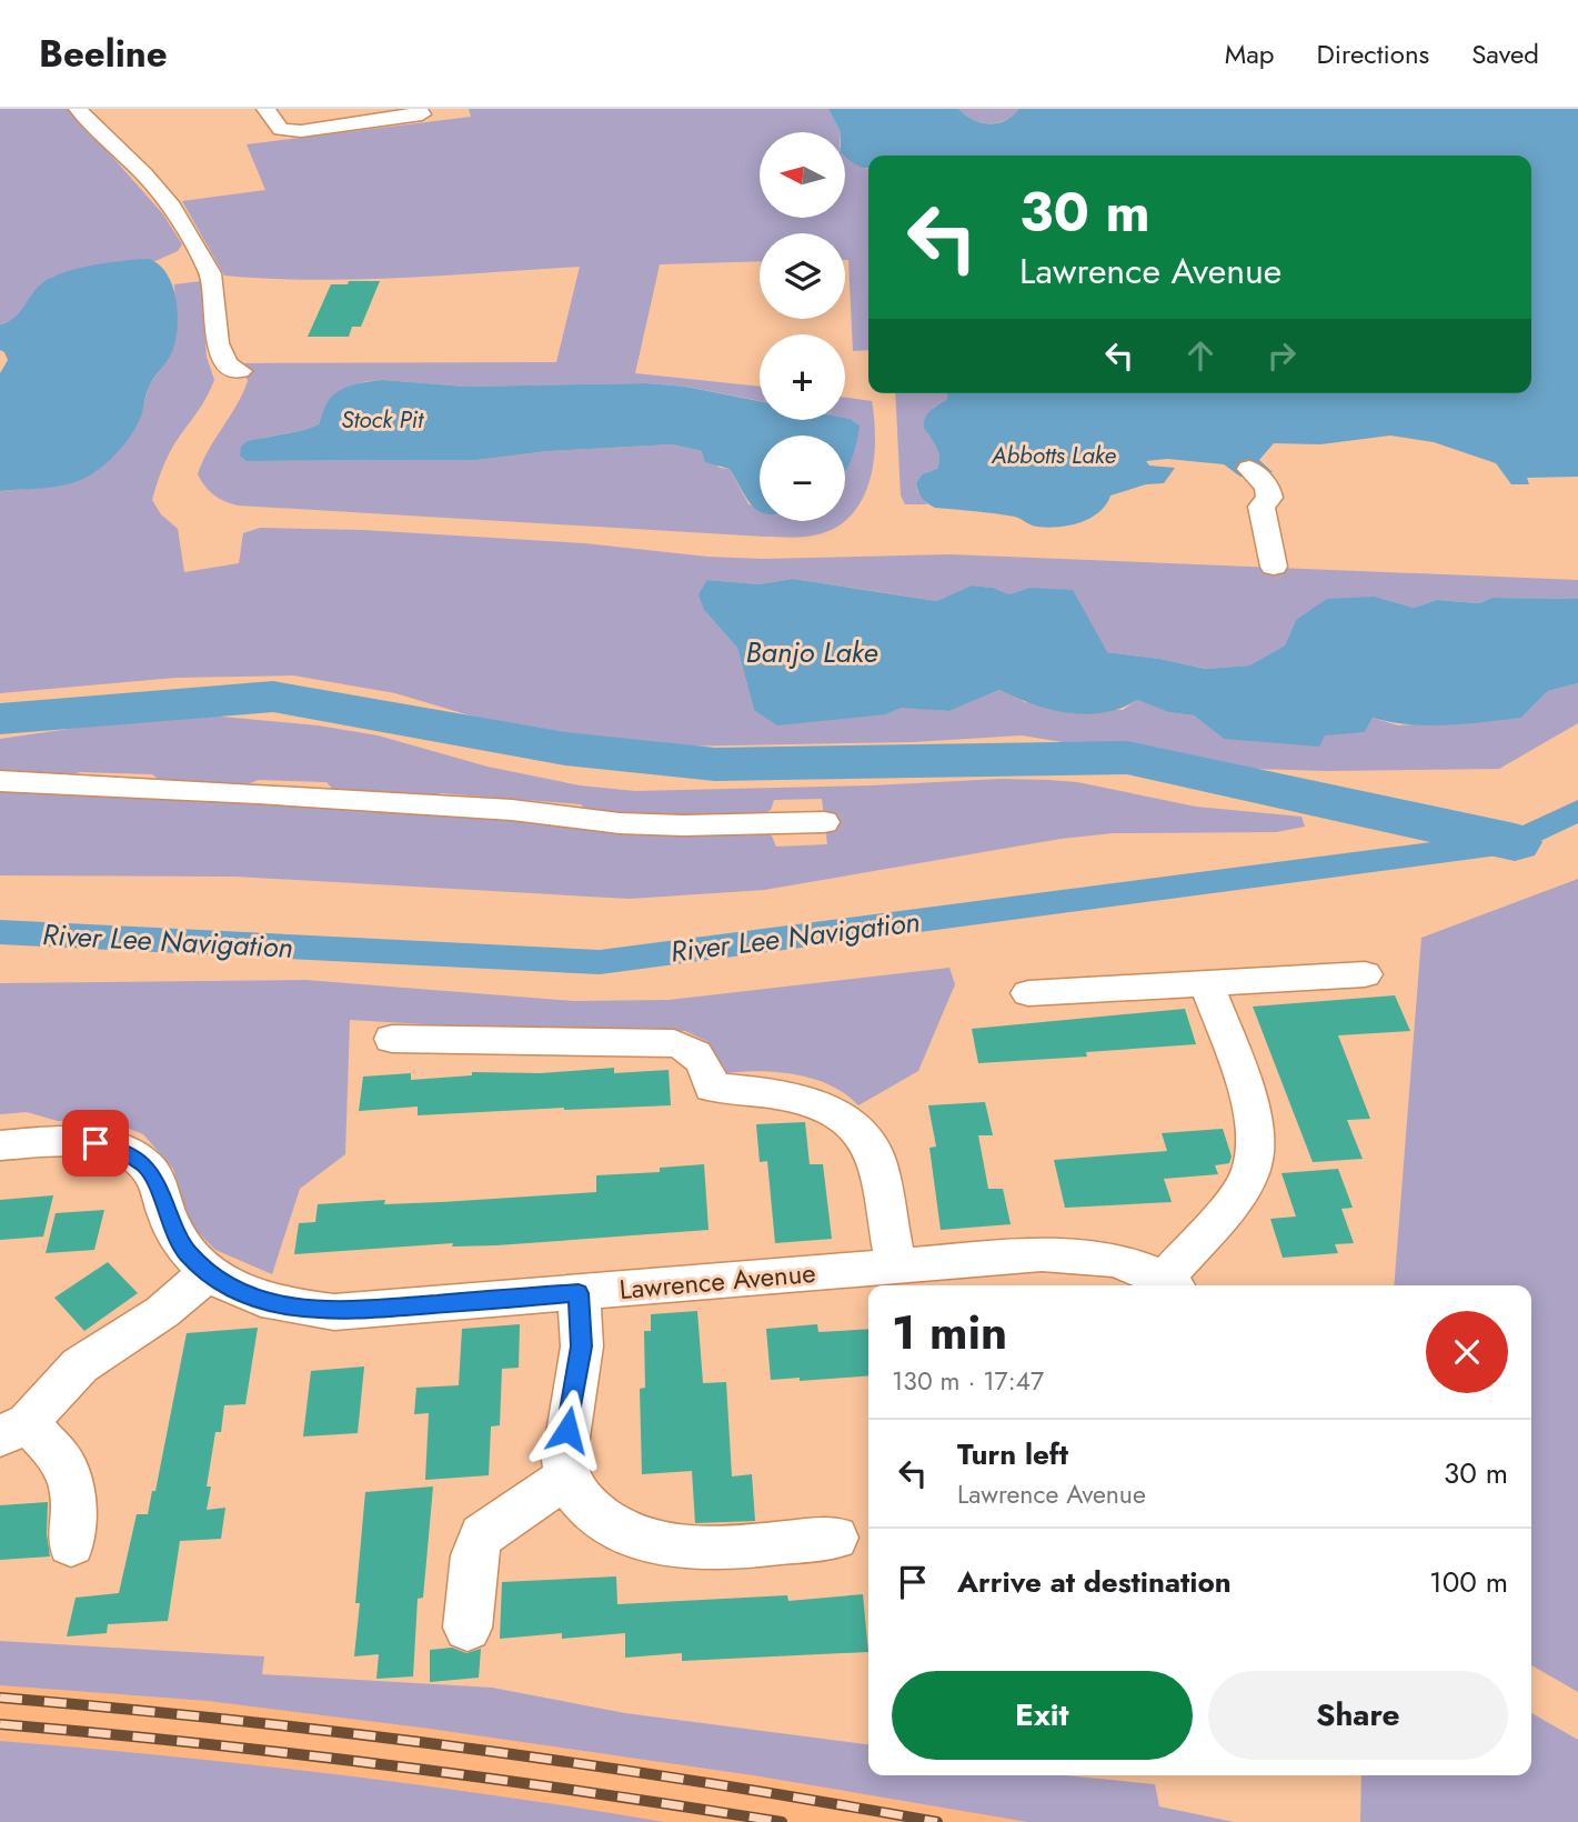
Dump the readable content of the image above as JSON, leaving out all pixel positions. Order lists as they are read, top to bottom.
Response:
{
  "streets": {
    "street": ["Lawrence Avenue"]
  },
  "water": [
    "Stock Pit",
    "Abbotts Lake",
    "Banjo Lake",
    "River Lee Navigation"
  ],
  "north": "left",
  "page": {
    "header": "Beeline",
    "nav": ["Map", "Directions", "Saved"],
    "map_buttons": ["+", "−"],
    "turn": ["30 m", "Lawrence Avenue"],
    "heading": ["1 min", "130 m · 17:47"],
    "list": [
      {
        "name": "Turn left",
        "note": "Lawrence Avenue",
        "value": "30 m"
      },
      {
        "name": "Arrive at destination",
        "value": "100 m"
      }
    ],
    "buttons": ["Exit", "Share"]
  }
}
